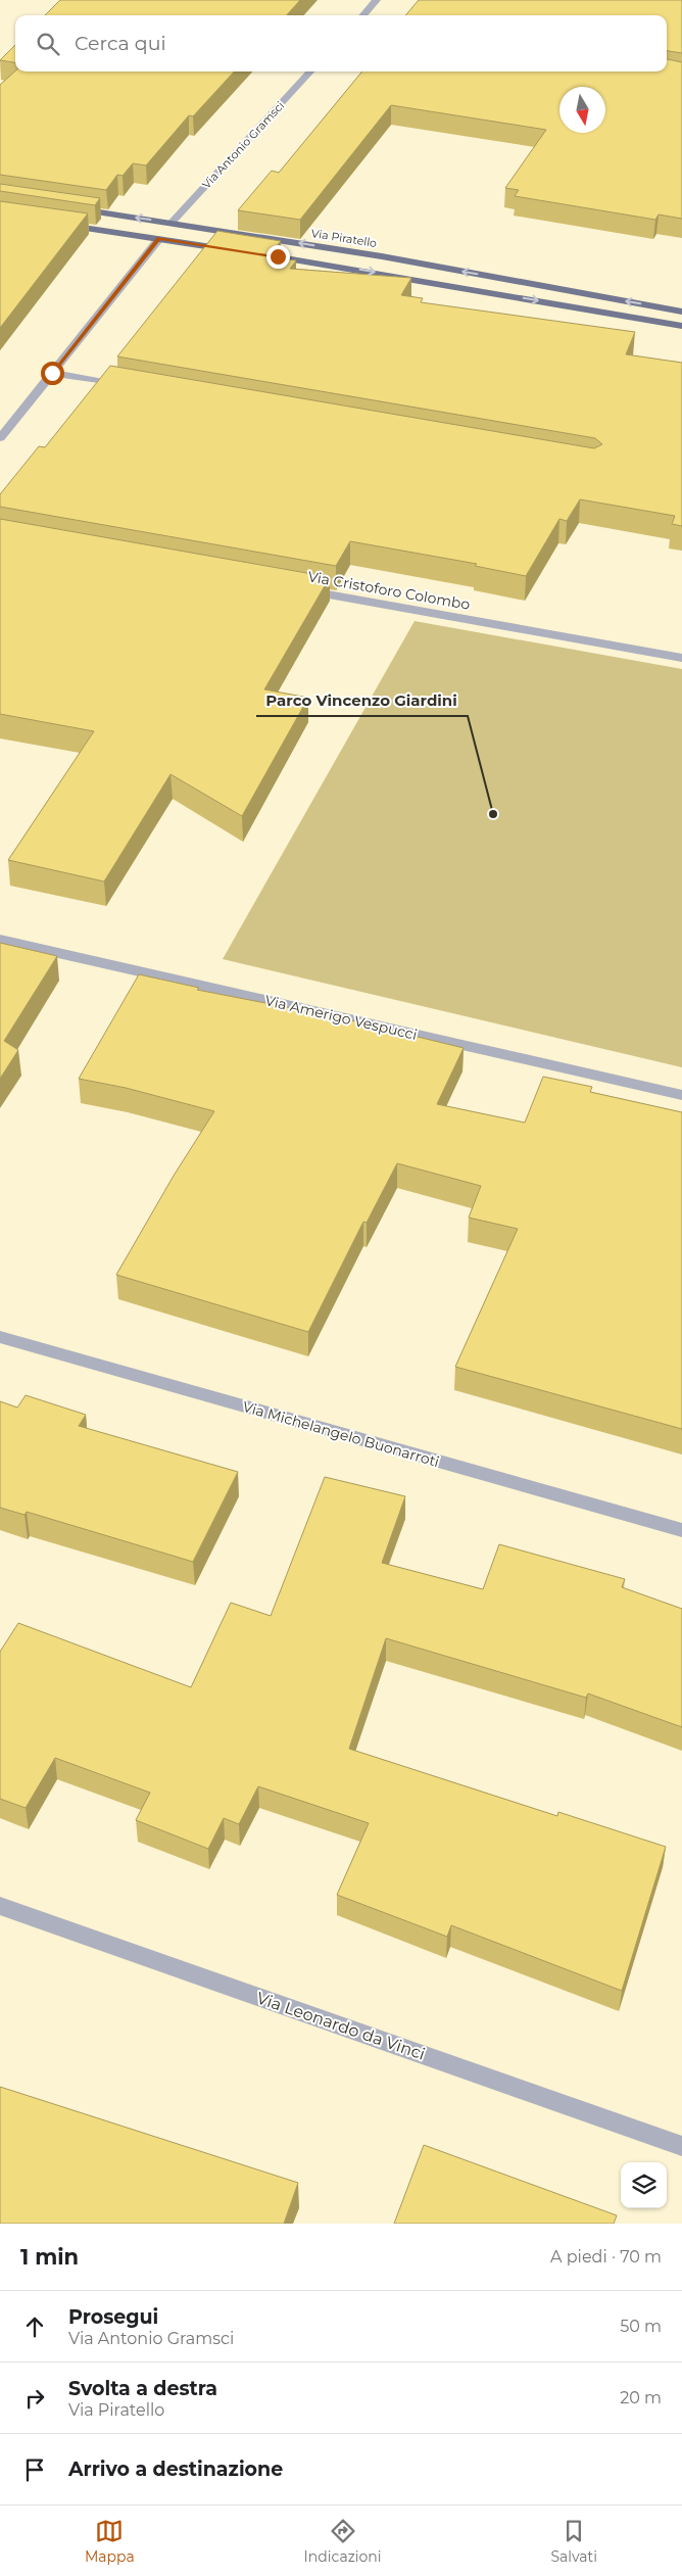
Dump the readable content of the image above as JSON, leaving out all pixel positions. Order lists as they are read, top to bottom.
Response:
{
  "streets": {
    "main road": ["Via Piratello"],
    "street": [
      "Via Antonio Gramsci",
      "Via Cristoforo Colombo",
      "Via Amerigo Vespucci",
      "Via Michelangelo Buonarroti",
      "Via Leonardo da Vinci"
    ]
  },
  "crossings": [
    ["Via Antonio Gramsci", "Via Piratello"]
  ],
  "places": ["Parco Vincenzo Giardini"],
  "north": "bottom",
  "page": {
    "search": "Cerca qui",
    "heading": ["1 min", "A piedi · 70 m"],
    "list": [
      ["Prosegui", "Via Antonio Gramsci", "50 m"],
      ["Svolta a destra", "Via Piratello", "20 m"],
      "Arrivo a destinazione"
    ],
    "nav": ["Mappa", "Indicazioni", "Salvati"]
  }
}
